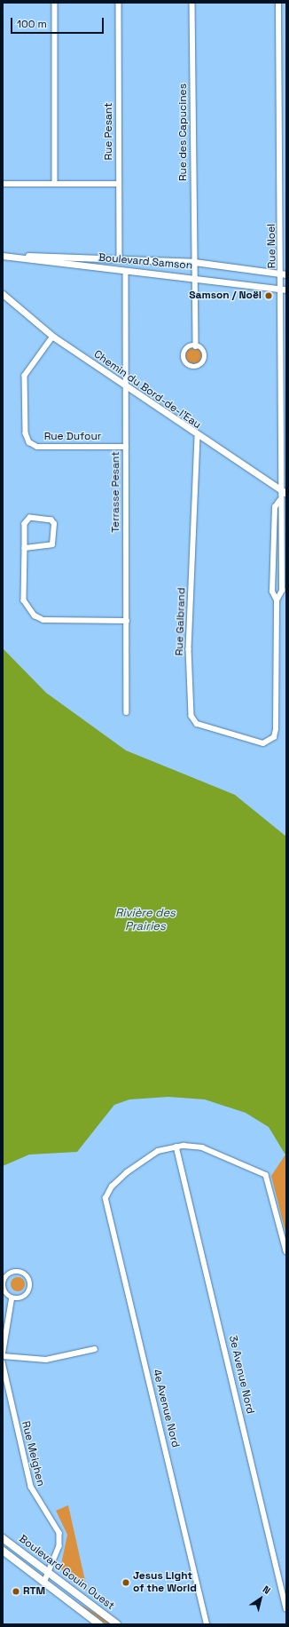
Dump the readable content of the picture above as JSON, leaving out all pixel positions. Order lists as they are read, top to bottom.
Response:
{
  "streets": {
    "main road": ["Boulevard Gouin Ouest"],
    "street": [
      "Rue Pesant",
      "Rue des Capucines",
      "Rue Noel",
      "Boulevard Samson",
      "Chemin du Bord-de-l'Eau",
      "Rue Dufour",
      "Terrasse Pesant",
      "Rue Galbrand",
      "3e Avenue Nord",
      "4e Avenue Nord",
      "Rue Meighen"
    ]
  },
  "crossings": [
    ["Rue Pesant", "Boulevard Samson"],
    ["Rue des Capucines", "Boulevard Samson"],
    ["Rue Noel", "Boulevard Samson"],
    ["Rue Noel", "Chemin du Bord-de-l'Eau"],
    ["Boulevard Samson", "Terrasse Pesant"],
    ["Chemin du Bord-de-l'Eau", "Rue Dufour"],
    ["Chemin du Bord-de-l'Eau", "Terrasse Pesant"],
    ["Chemin du Bord-de-l'Eau", "Rue Galbrand"],
    ["Rue Dufour", "Terrasse Pesant"],
    ["3e Avenue Nord", "4e Avenue Nord"],
    ["Rue Meighen", "Boulevard Gouin Ouest"]
  ],
  "water": ["Rivière des Prairies"],
  "places": ["Samson / Noël", "Jesus Light of the World", "RTM"],
  "scale_bar": "100 m",
  "north": "top right"
}
